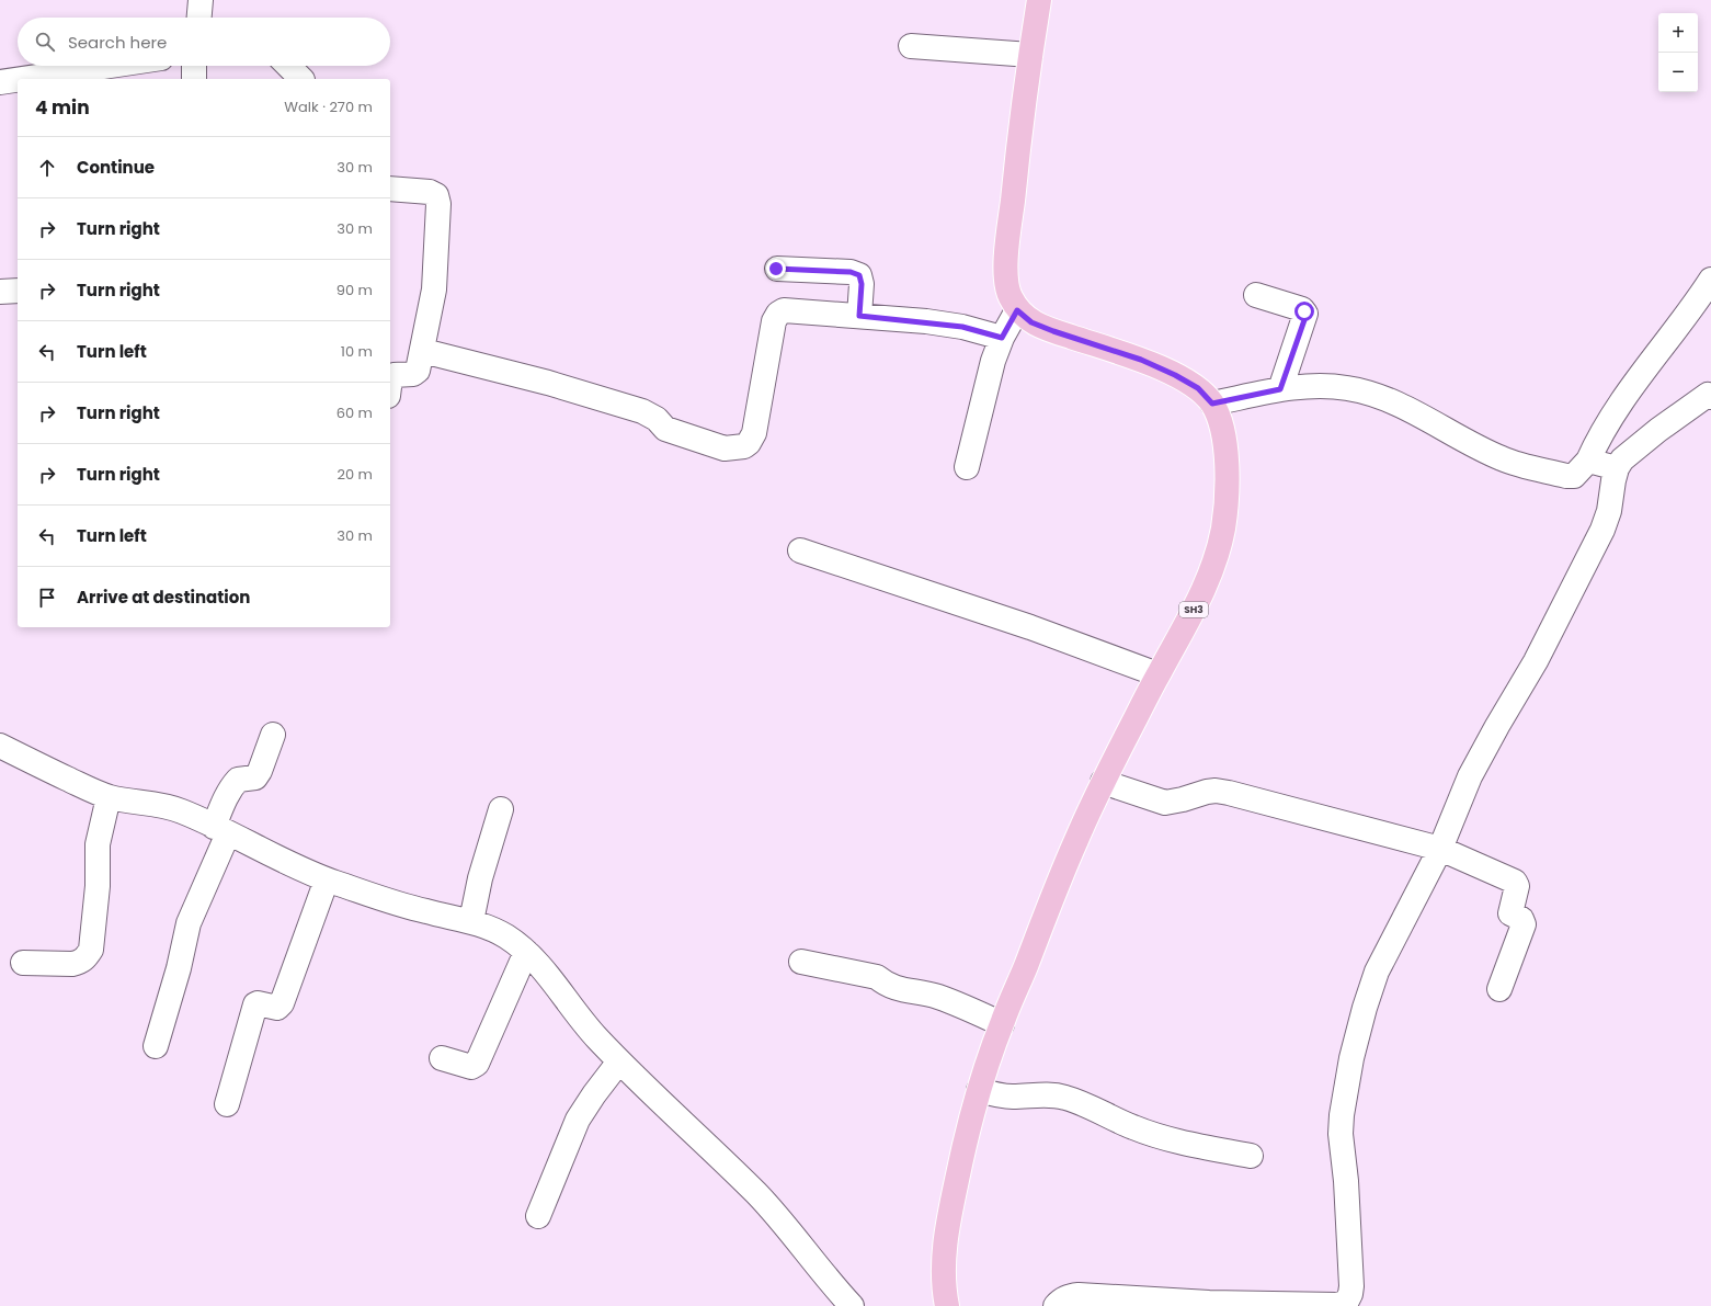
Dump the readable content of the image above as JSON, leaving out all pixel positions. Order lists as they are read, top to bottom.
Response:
{
  "streets": {
    "main road": ["SH3"]
  },
  "page": {
    "map_buttons": ["+", "−"],
    "search": "Search here",
    "heading": ["4 min", "Walk · 270 m"],
    "list": [
      ["Continue", "30 m"],
      ["Turn right", "30 m"],
      ["Turn right", "90 m"],
      ["Turn left", "10 m"],
      ["Turn right", "60 m"],
      ["Turn right", "20 m"],
      ["Turn left", "30 m"],
      "Arrive at destination"
    ]
  }
}
